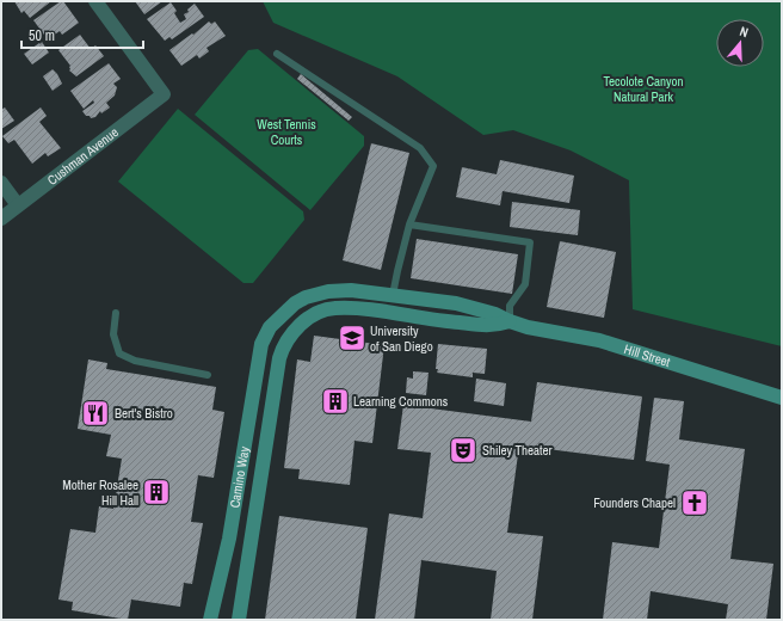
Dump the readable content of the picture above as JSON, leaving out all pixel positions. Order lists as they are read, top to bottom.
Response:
{
  "streets": {
    "street": ["Cushman Avenue", "Hill Street", "Camino Way"]
  },
  "crossings": [
    ["Hill Street", "Camino Way"]
  ],
  "parks": ["Tecolote Canyon Natural Park", "West Tennis Courts"],
  "places": {
    "school or university": ["University of San Diego"],
    "building": ["Learning Commons", "Mother Rosalee Hill Hall"],
    "restaurant": ["Bert's Bistro"],
    "theatre": ["Shiley Theater"],
    "church": ["Founders Chapel"]
  },
  "scale_bar": "50 m",
  "north": "top"
}
